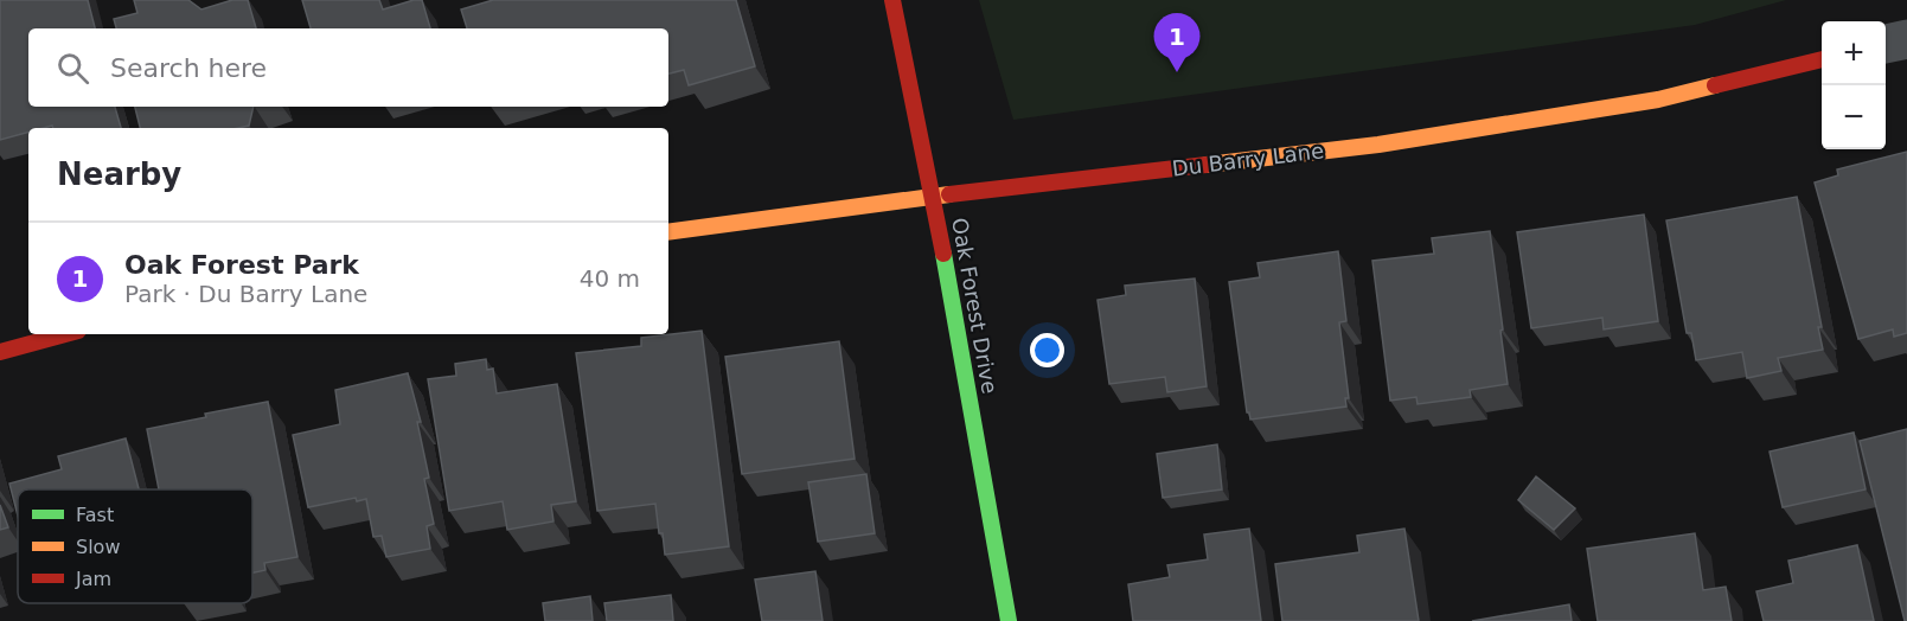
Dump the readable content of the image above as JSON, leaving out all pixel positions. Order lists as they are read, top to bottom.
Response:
{
  "streets": {
    "street": ["Du Barry Lane", "Oak Forest Drive"]
  },
  "crossings": [
    ["Du Barry Lane", "Oak Forest Drive"]
  ],
  "legend": ["Fast", "Slow", "Jam"],
  "page": {
    "pins": "1",
    "map_buttons": ["+", "−"],
    "search": "Search here",
    "heading": "Nearby",
    "list": [
      {
        "mark": "1",
        "name": "Oak Forest Park",
        "note": "Park · Du Barry Lane",
        "value": "40 m"
      }
    ]
  }
}
